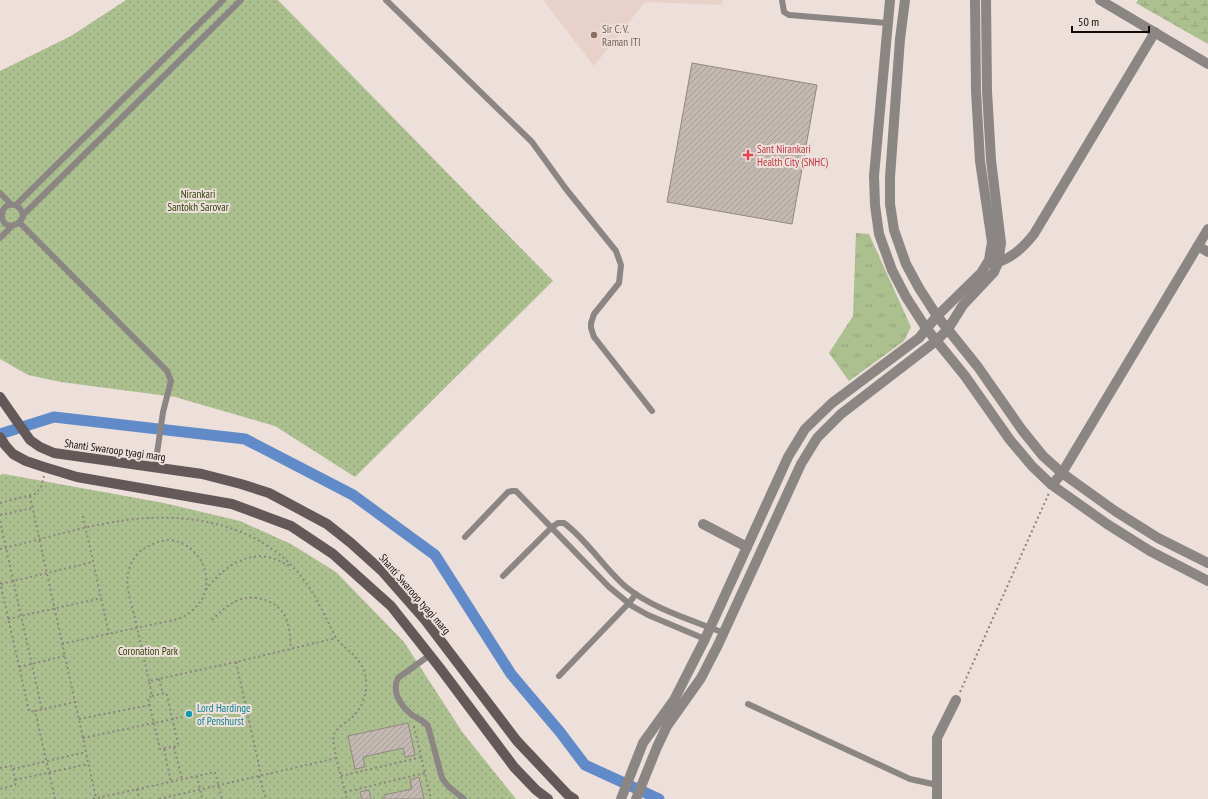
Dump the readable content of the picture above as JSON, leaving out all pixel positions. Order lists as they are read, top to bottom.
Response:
{
  "streets": {
    "main road": ["Shanti Swaroop tyagi marg"]
  },
  "parks": ["Nirankari Santokh Sarovar", "Coronation Park"],
  "places": {
    "other": ["Sir C. V. Raman ITI", "Lord Hardinge of Penshurst"],
    "health": ["Sant Nirankari Health City (SNHC)"]
  },
  "scale_bar": "50 m"
}
